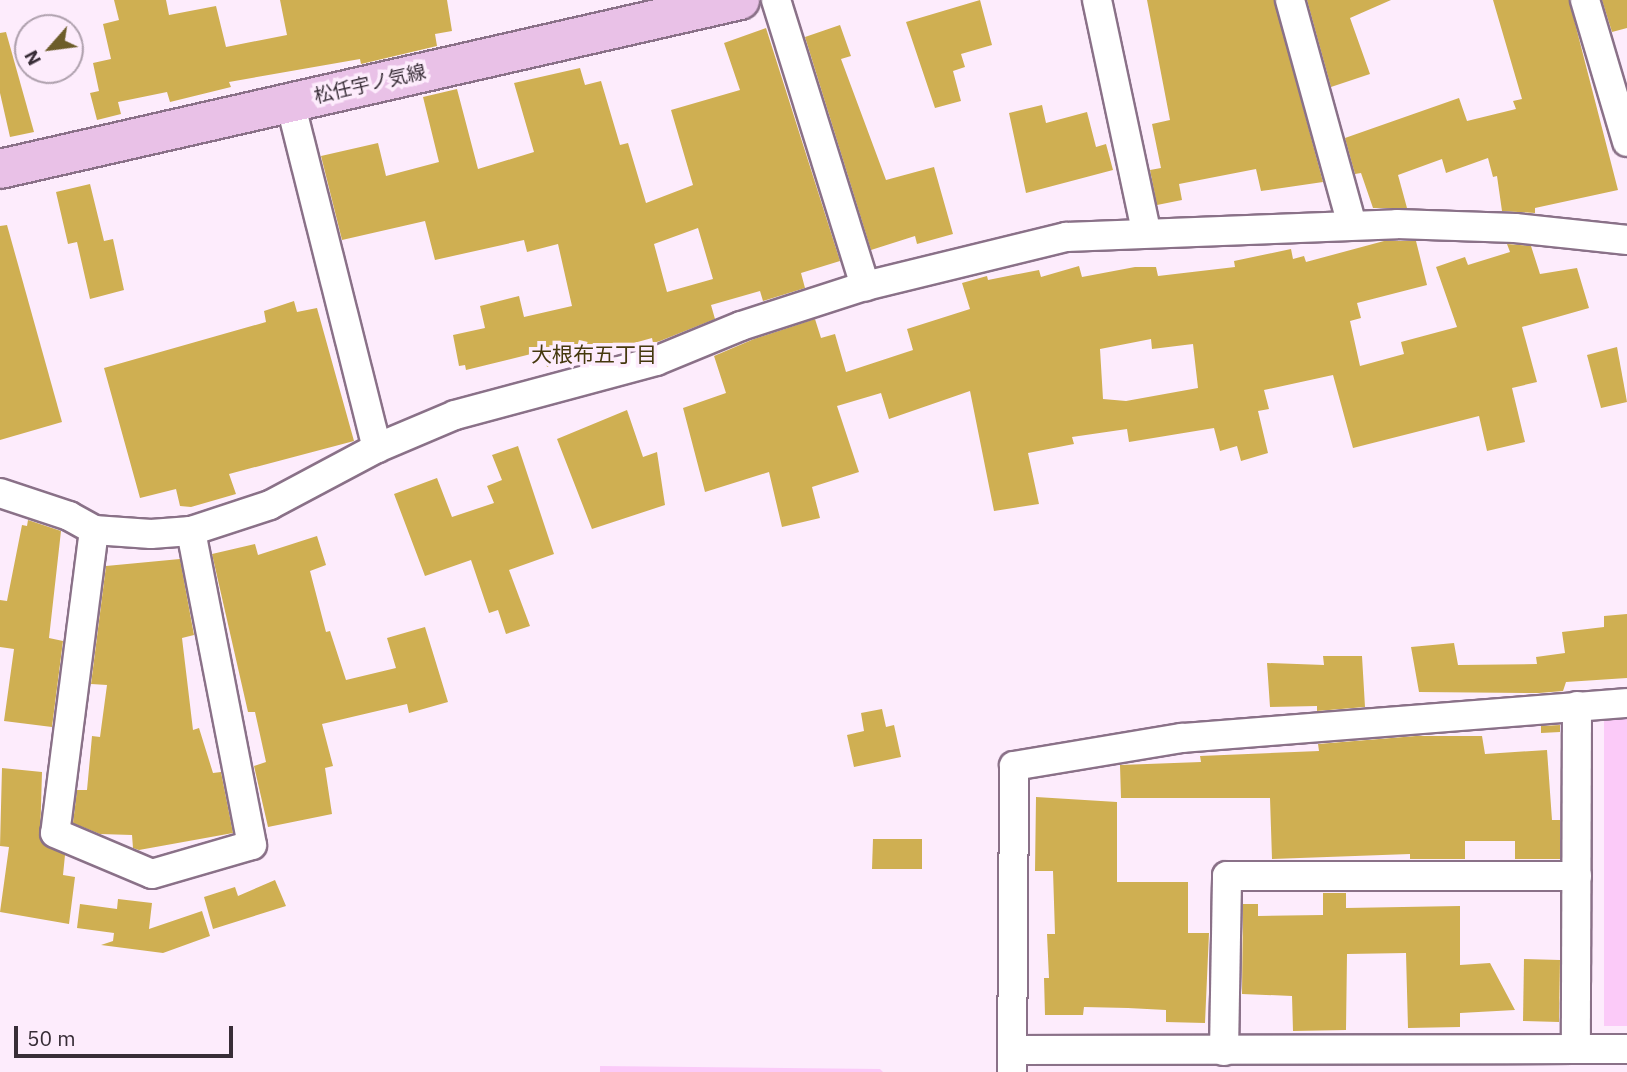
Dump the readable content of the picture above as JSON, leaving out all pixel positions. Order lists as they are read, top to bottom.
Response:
{
  "streets": {
    "main road": ["松任宇ノ気線"]
  },
  "districts": ["大根布五丁目"],
  "scale_bar": "50 m",
  "north": "bottom left"
}
